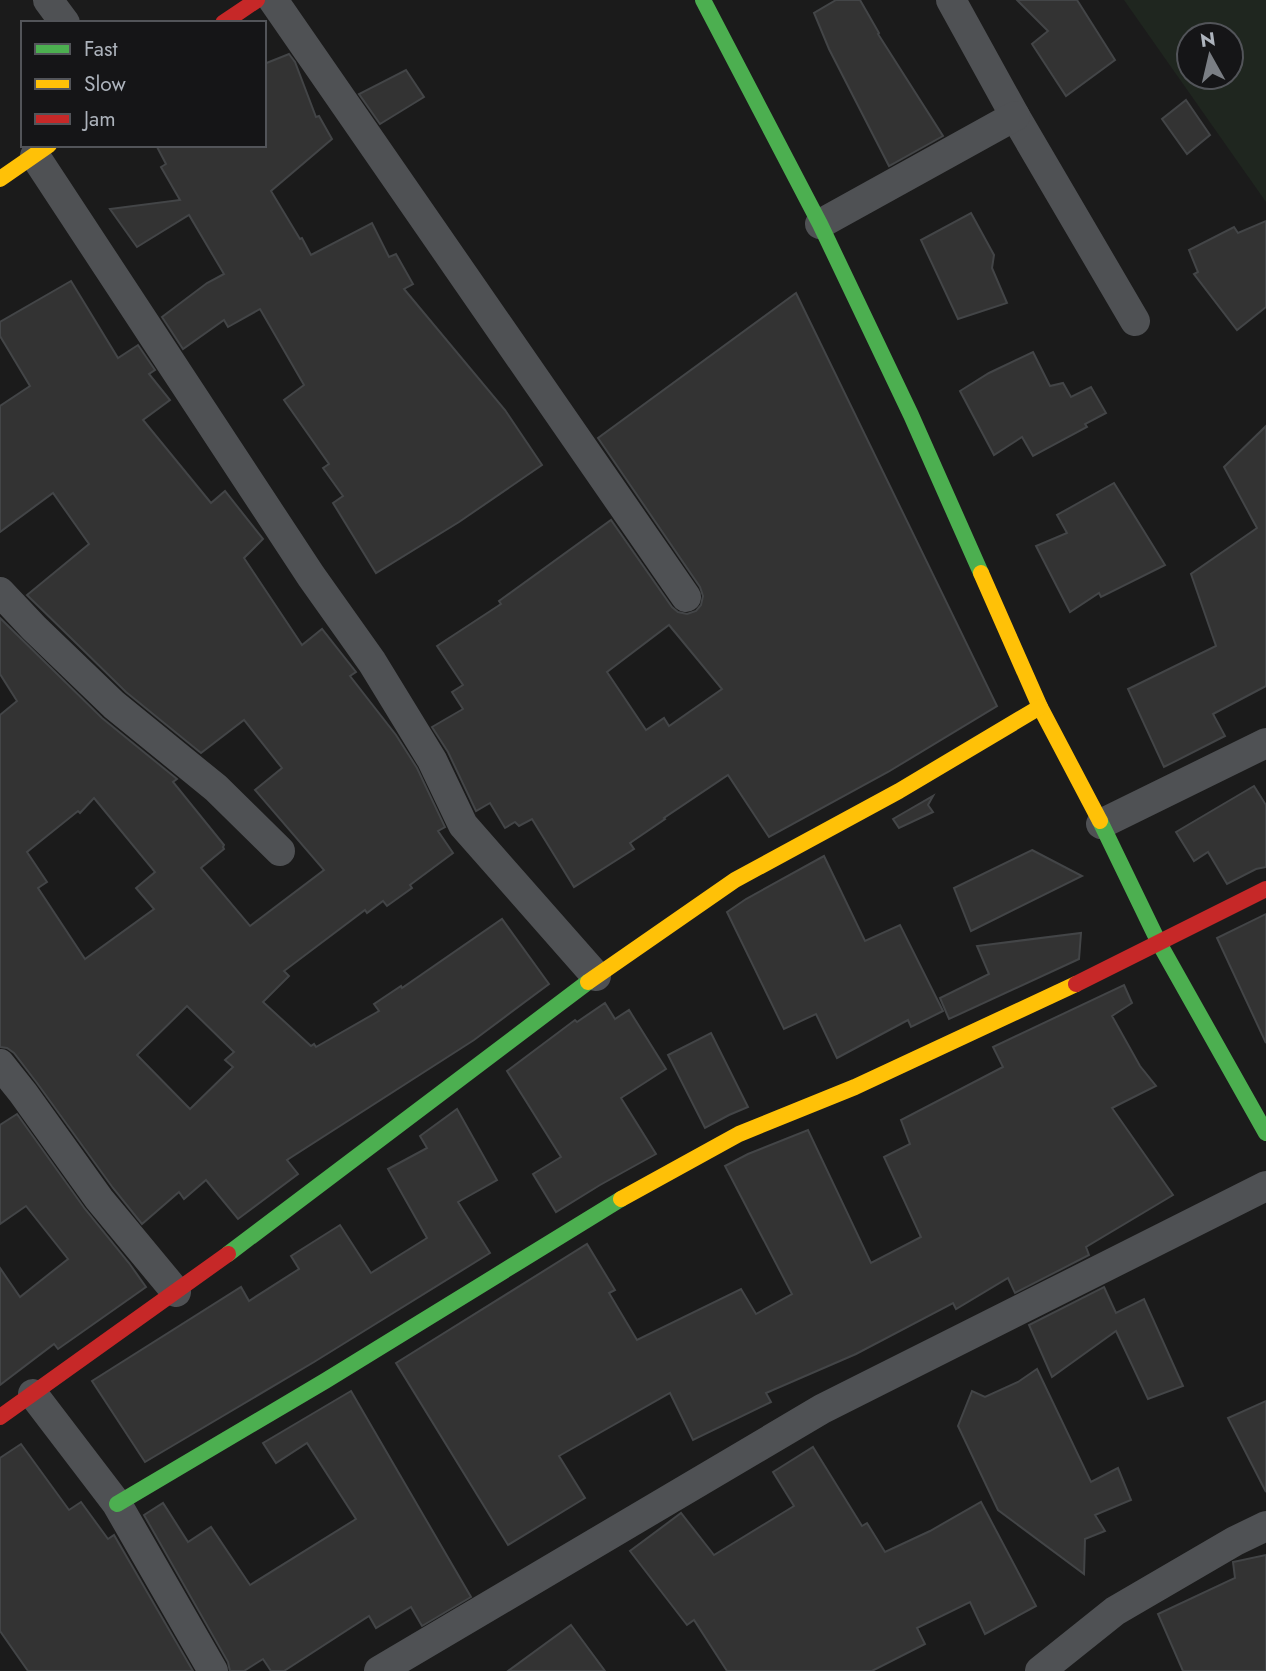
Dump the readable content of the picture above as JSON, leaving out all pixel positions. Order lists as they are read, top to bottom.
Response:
{
  "legend": ["Fast", "Slow", "Jam"],
  "north": "top"
}
